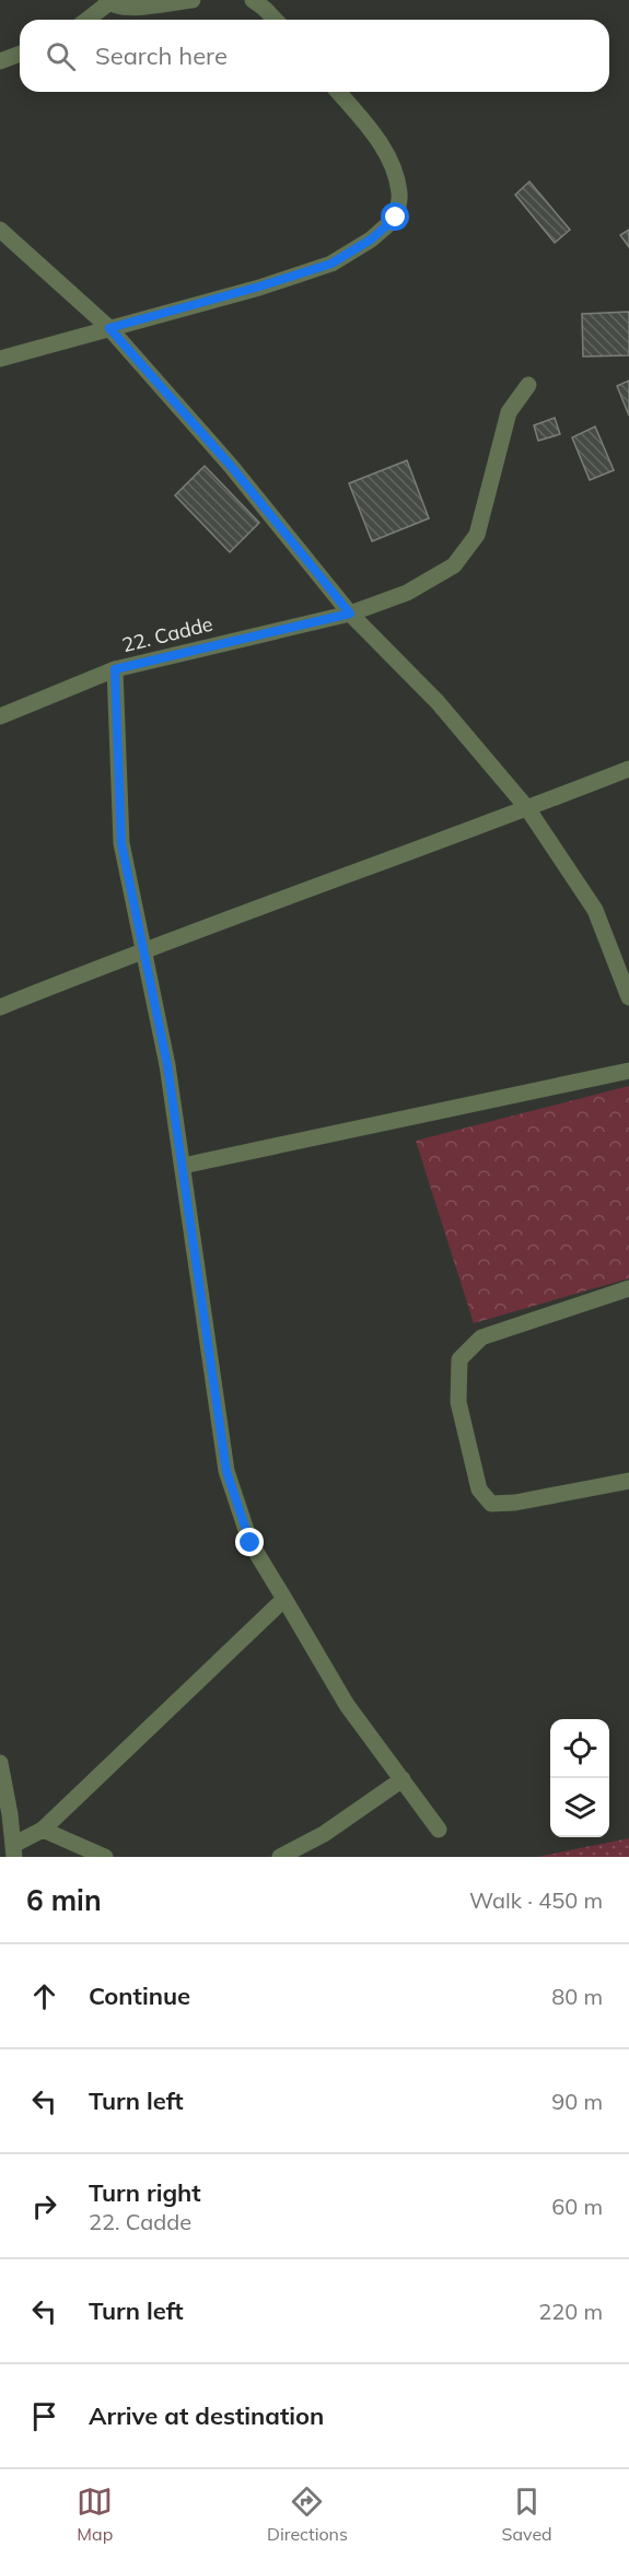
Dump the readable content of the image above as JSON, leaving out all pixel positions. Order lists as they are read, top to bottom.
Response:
{
  "streets": {
    "street": ["22. Cadde"]
  },
  "page": {
    "search": "Search here",
    "heading": ["6 min", "Walk · 450 m"],
    "list": [
      ["Continue", "80 m"],
      ["Turn left", "90 m"],
      ["Turn right", "22. Cadde", "60 m"],
      ["Turn left", "220 m"],
      "Arrive at destination"
    ],
    "nav": ["Map", "Directions", "Saved"]
  }
}
